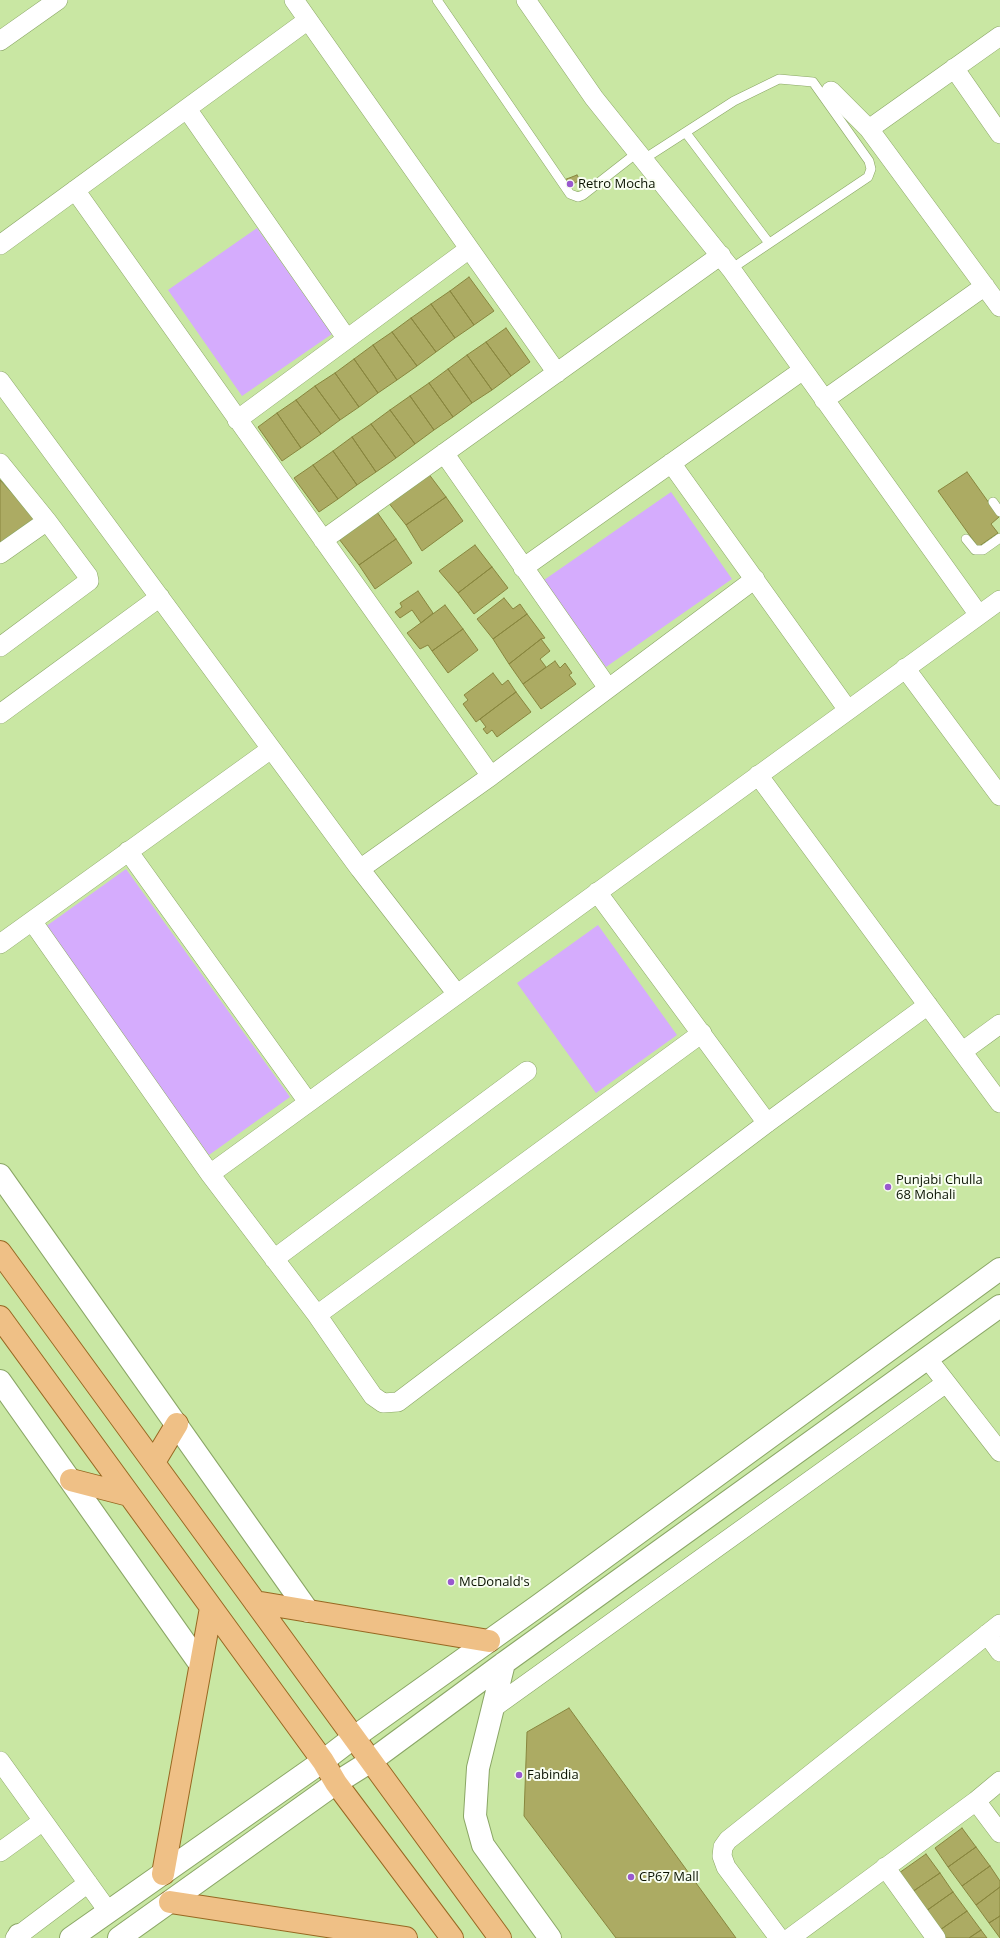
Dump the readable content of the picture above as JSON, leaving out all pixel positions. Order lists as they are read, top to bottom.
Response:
{
  "places": [
    "Retro Mocha",
    "Punjabi Chulla 68 Mohali",
    "McDonald's",
    "Fabindia",
    "CP67 Mall"
  ]
}
